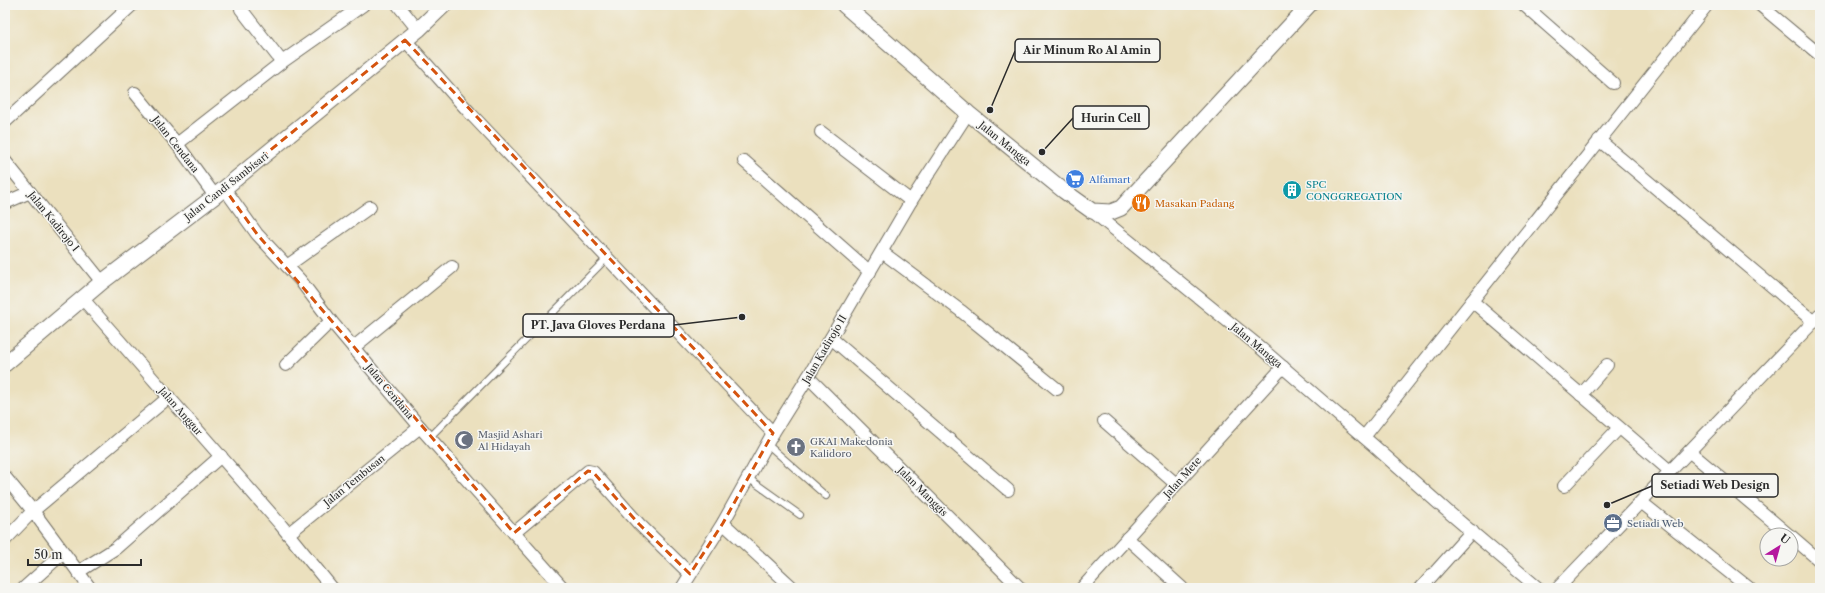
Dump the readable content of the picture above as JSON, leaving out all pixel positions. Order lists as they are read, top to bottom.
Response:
{
  "streets": {
    "street": [
      "Jalan Mangga",
      "Jalan Cendana",
      "Jalan Candi Sambisari",
      "Jalan Kadirojo I",
      "Jalan Kadirojo II",
      "Jalan Anggur",
      "Jalan Mete",
      "Jalan Tembusan",
      "Jalan Manggis"
    ]
  },
  "crossings": [
    ["Jalan Mangga", "Jalan Kadirojo II"],
    ["Jalan Mangga", "Jalan Mete"],
    ["Jalan Cendana", "Jalan Candi Sambisari"],
    ["Jalan Cendana", "Jalan Tembusan"],
    ["Jalan Candi Sambisari", "Jalan Kadirojo I"],
    ["Jalan Candi Sambisari", "Jalan Anggur"],
    ["Jalan Kadirojo II", "Jalan Manggis"],
    ["Jalan Anggur", "Jalan Tembusan"]
  ],
  "places": {
    "other": [
      "Air Minum Ro Al Amin",
      "Hurin Cell",
      "PT. Java Gloves Perdana",
      "Setiadi Web Design"
    ],
    "supermarket": ["Alfamart"],
    "building": ["SPC CONGGREGATION"],
    "restaurant": ["Masakan Padang"],
    "mosque": ["Masjid Ashari Al Hidayah"],
    "church": ["GKAI Makedonia Kalidoro"],
    "office": ["Setiadi Web"]
  },
  "scale_bar": "50 m",
  "north": "top right"
}
